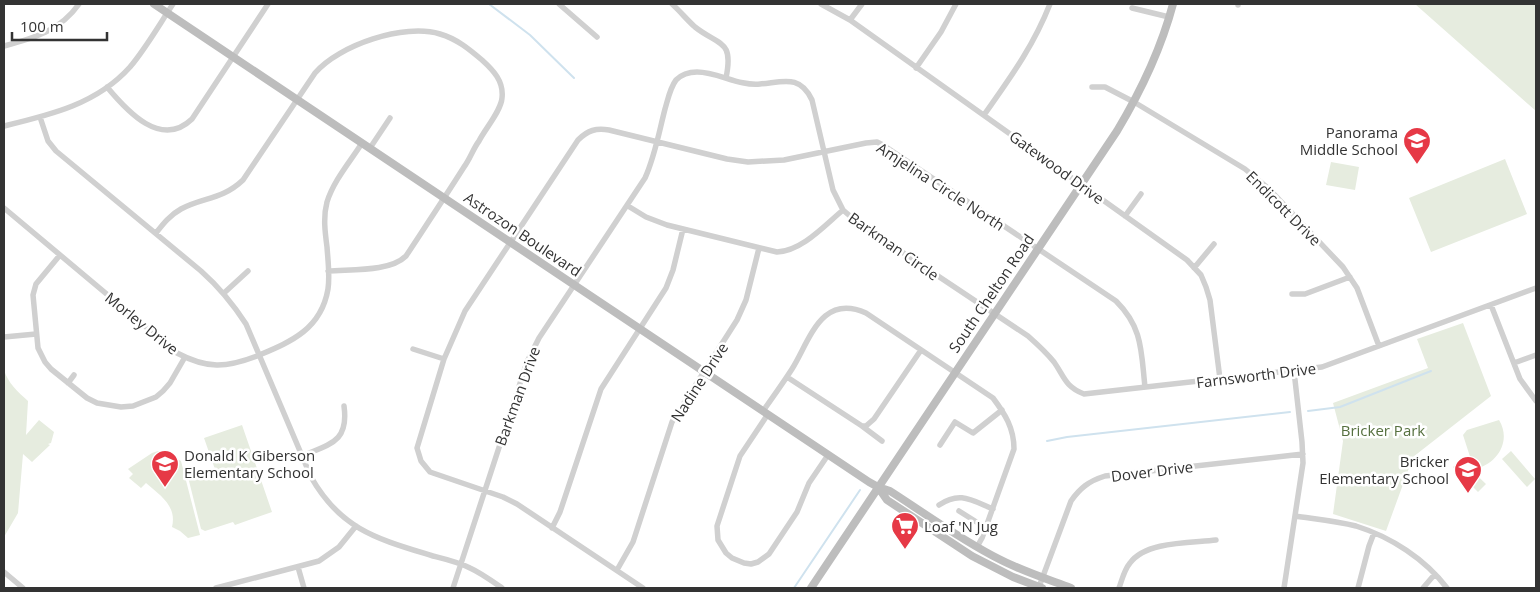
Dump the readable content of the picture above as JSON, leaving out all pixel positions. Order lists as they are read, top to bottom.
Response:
{
  "streets": {
    "main road": ["Astrozon Boulevard", "South Chelton Road"],
    "street": [
      "Gatewood Drive",
      "Amjelina Circle North",
      "Endicott Drive",
      "Barkman Circle",
      "Morley Drive",
      "Farnsworth Drive",
      "Nadine Drive",
      "Barkman Drive",
      "Dover Drive"
    ]
  },
  "crossings": [
    ["Gatewood Drive", "South Chelton Road"],
    ["Gatewood Drive", "Farnsworth Drive"],
    ["Amjelina Circle North", "Astrozon Boulevard"],
    ["Amjelina Circle North", "Barkman Circle"],
    ["Amjelina Circle North", "South Chelton Road"],
    ["Amjelina Circle North", "Farnsworth Drive"],
    ["Amjelina Circle North", "Nadine Drive"],
    ["Amjelina Circle North", "Barkman Drive"],
    ["Endicott Drive", "South Chelton Road"],
    ["Endicott Drive", "Farnsworth Drive"],
    ["Astrozon Boulevard", "South Chelton Road"],
    ["Astrozon Boulevard", "Morley Drive"],
    ["Astrozon Boulevard", "Nadine Drive"],
    ["Astrozon Boulevard", "Barkman Drive"],
    ["Astrozon Boulevard", "Dover Drive"],
    ["Barkman Circle", "South Chelton Road"],
    ["Barkman Circle", "Farnsworth Drive"],
    ["Barkman Circle", "Barkman Drive"],
    ["South Chelton Road", "Farnsworth Drive"]
  ],
  "parks": ["Bricker Park"],
  "places": {
    "school or university": ["Panorama Middle School", "Donald K Giberson Elementary School", "Bricker Elementary School"],
    "supermarket": ["Loaf 'N Jug"]
  },
  "scale_bar": "100 m"
}
